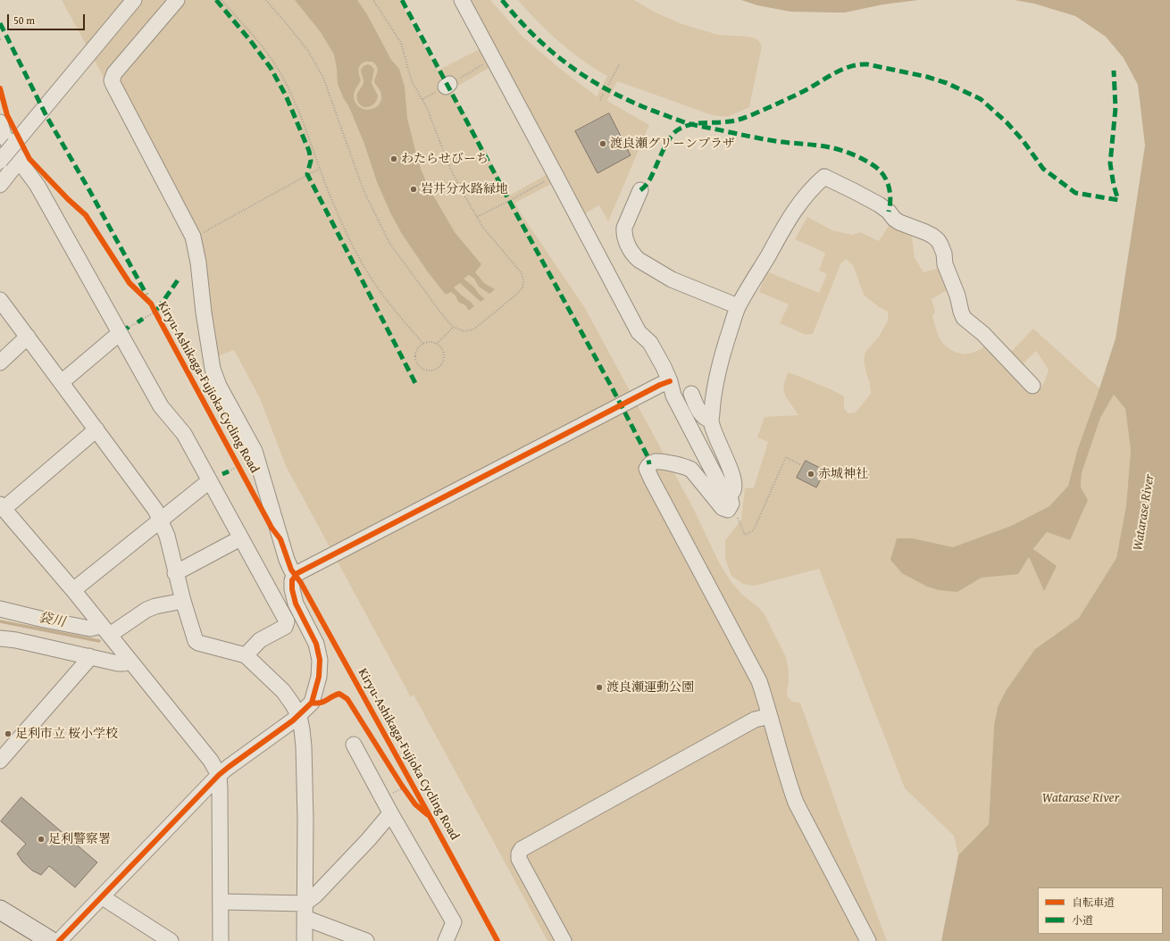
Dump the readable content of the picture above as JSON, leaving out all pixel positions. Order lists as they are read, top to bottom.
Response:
{
  "streets": {
    "cycle path": ["Kiryu-Ashikaga-Fujioka Cycling Road"]
  },
  "water": ["Watarase River", "袋川"],
  "places": [
    "渡良瀬グリーンプラザ",
    "わたらせびーち",
    "岩井分水路緑地",
    "赤城神社",
    "渡良瀬運動公園",
    "足利市立 桜小学校",
    "足利警察署"
  ],
  "legend": ["自転車道", "小道"],
  "scale_bar": "50 m"
}
